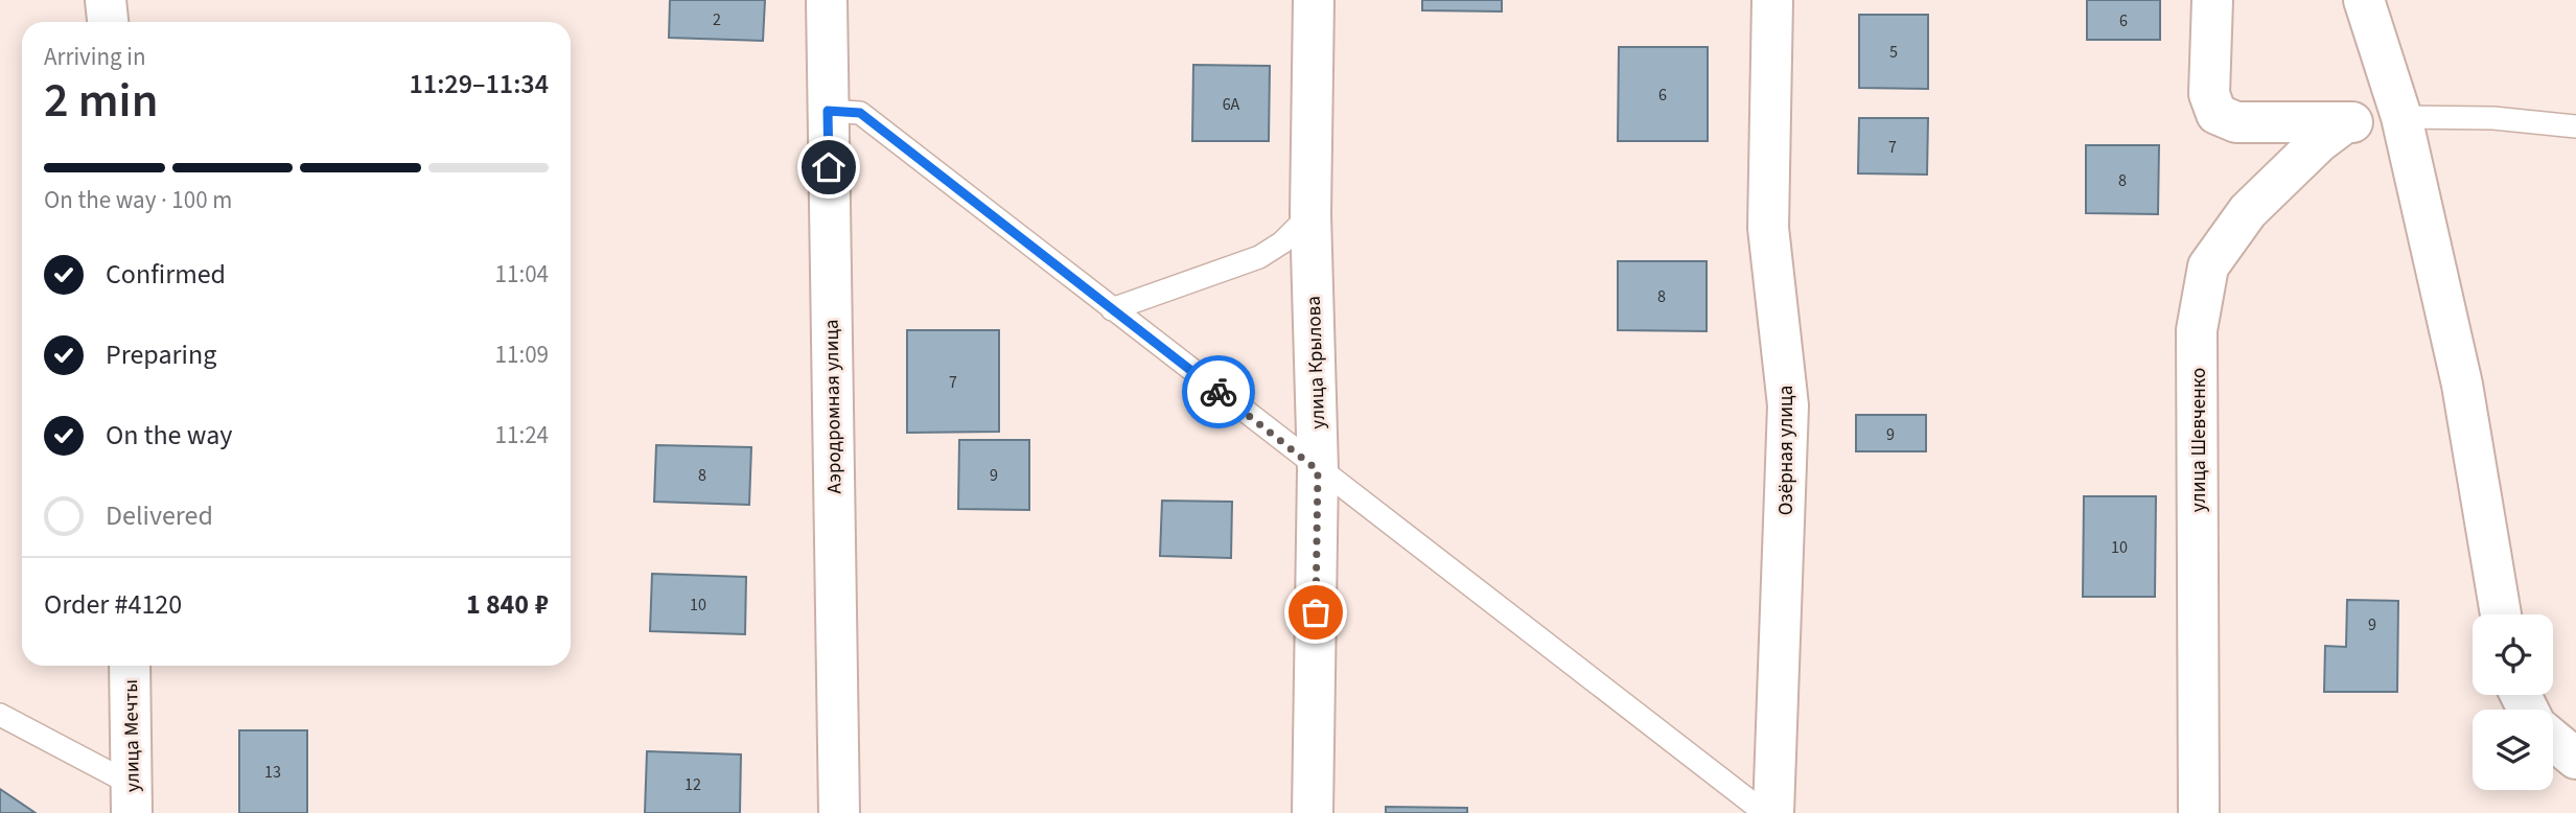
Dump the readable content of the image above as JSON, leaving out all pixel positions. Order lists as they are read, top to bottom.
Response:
{
  "streets": {
    "street": [
      "улица Крылова",
      "Аэродромная улица",
      "улица Шевченко",
      "Озёрная улица",
      "улица Мечты"
    ]
  },
  "house_numbers": [
    "2",
    "6",
    "5",
    "6",
    "6А",
    "7",
    "8",
    "8",
    "7",
    "9",
    "8",
    "9",
    "10",
    "10",
    "9",
    "13",
    "12"
  ],
  "page": {
    "heading": ["2 min", "Arriving in", "11:29–11:34"],
    "panel": ["Order #4120", "1 840 ₽"],
    "bar": "On the way · 100 m",
    "list": [
      ["Confirmed", "11:04"],
      ["Preparing", "11:09"],
      ["On the way", "11:24"],
      "Delivered"
    ]
  }
}
